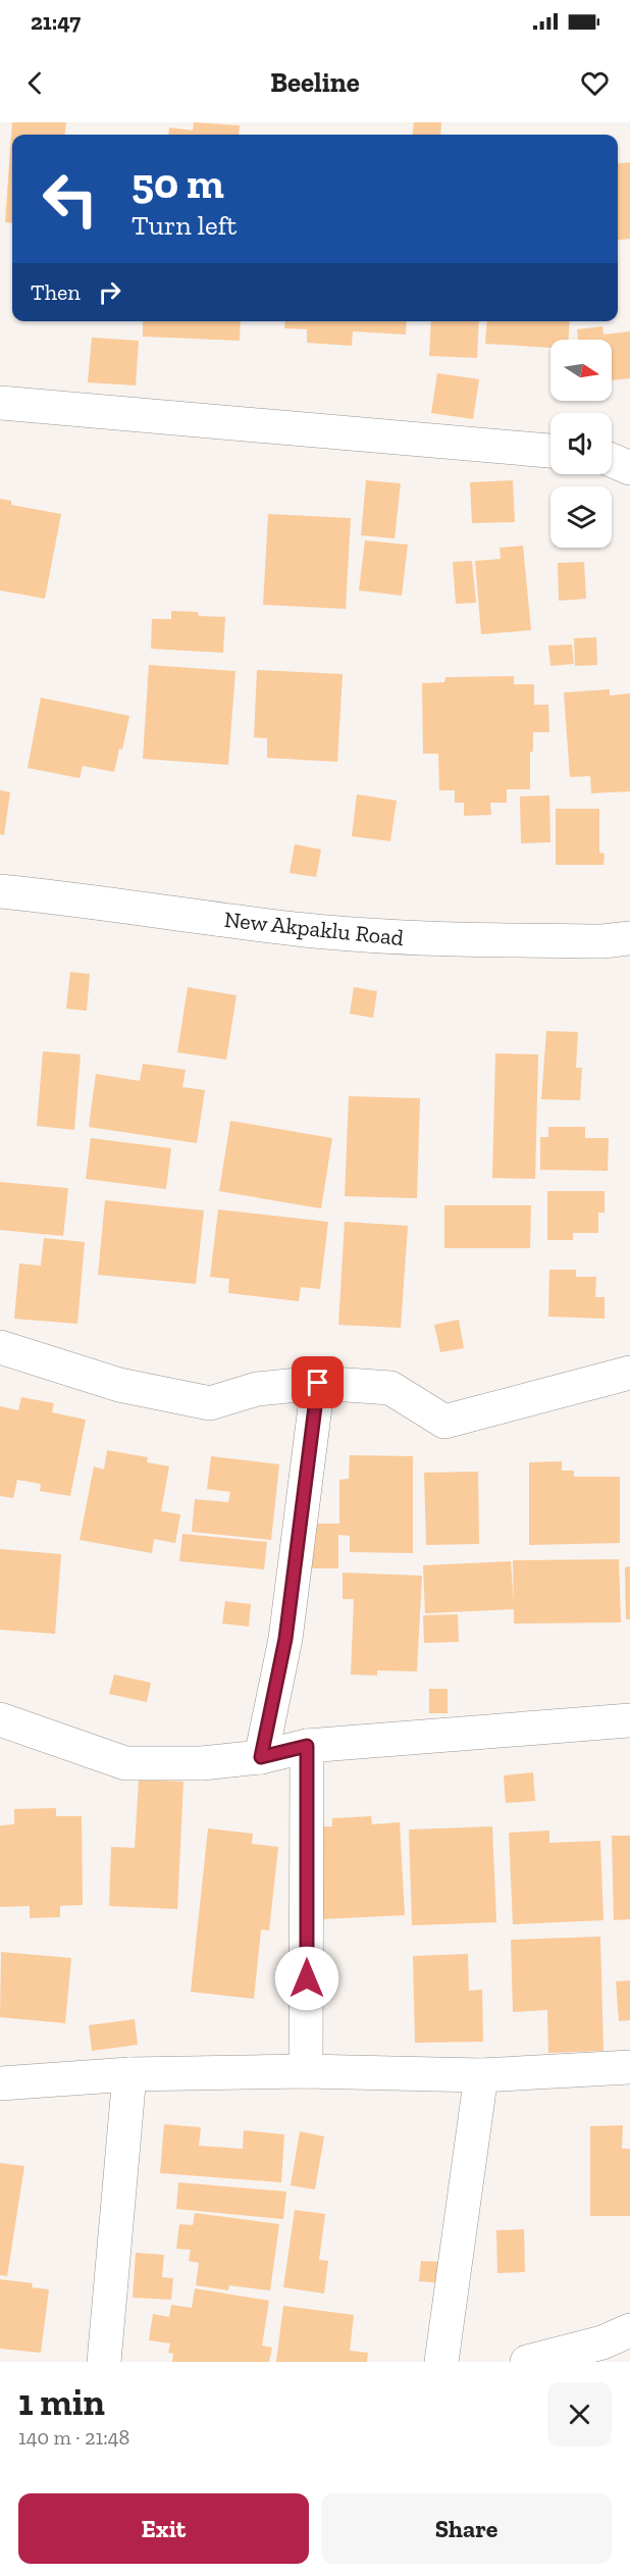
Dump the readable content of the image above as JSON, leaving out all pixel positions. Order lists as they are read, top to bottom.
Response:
{
  "streets": {
    "street": ["New Akpaklu Road"]
  },
  "north": "right",
  "page": {
    "status": "21:47",
    "header": "Beeline",
    "turn": ["50 m", "Turn left"],
    "then": "Then",
    "heading": ["1 min", "140 m · 21:48"],
    "buttons": ["Exit", "Share"]
  }
}
